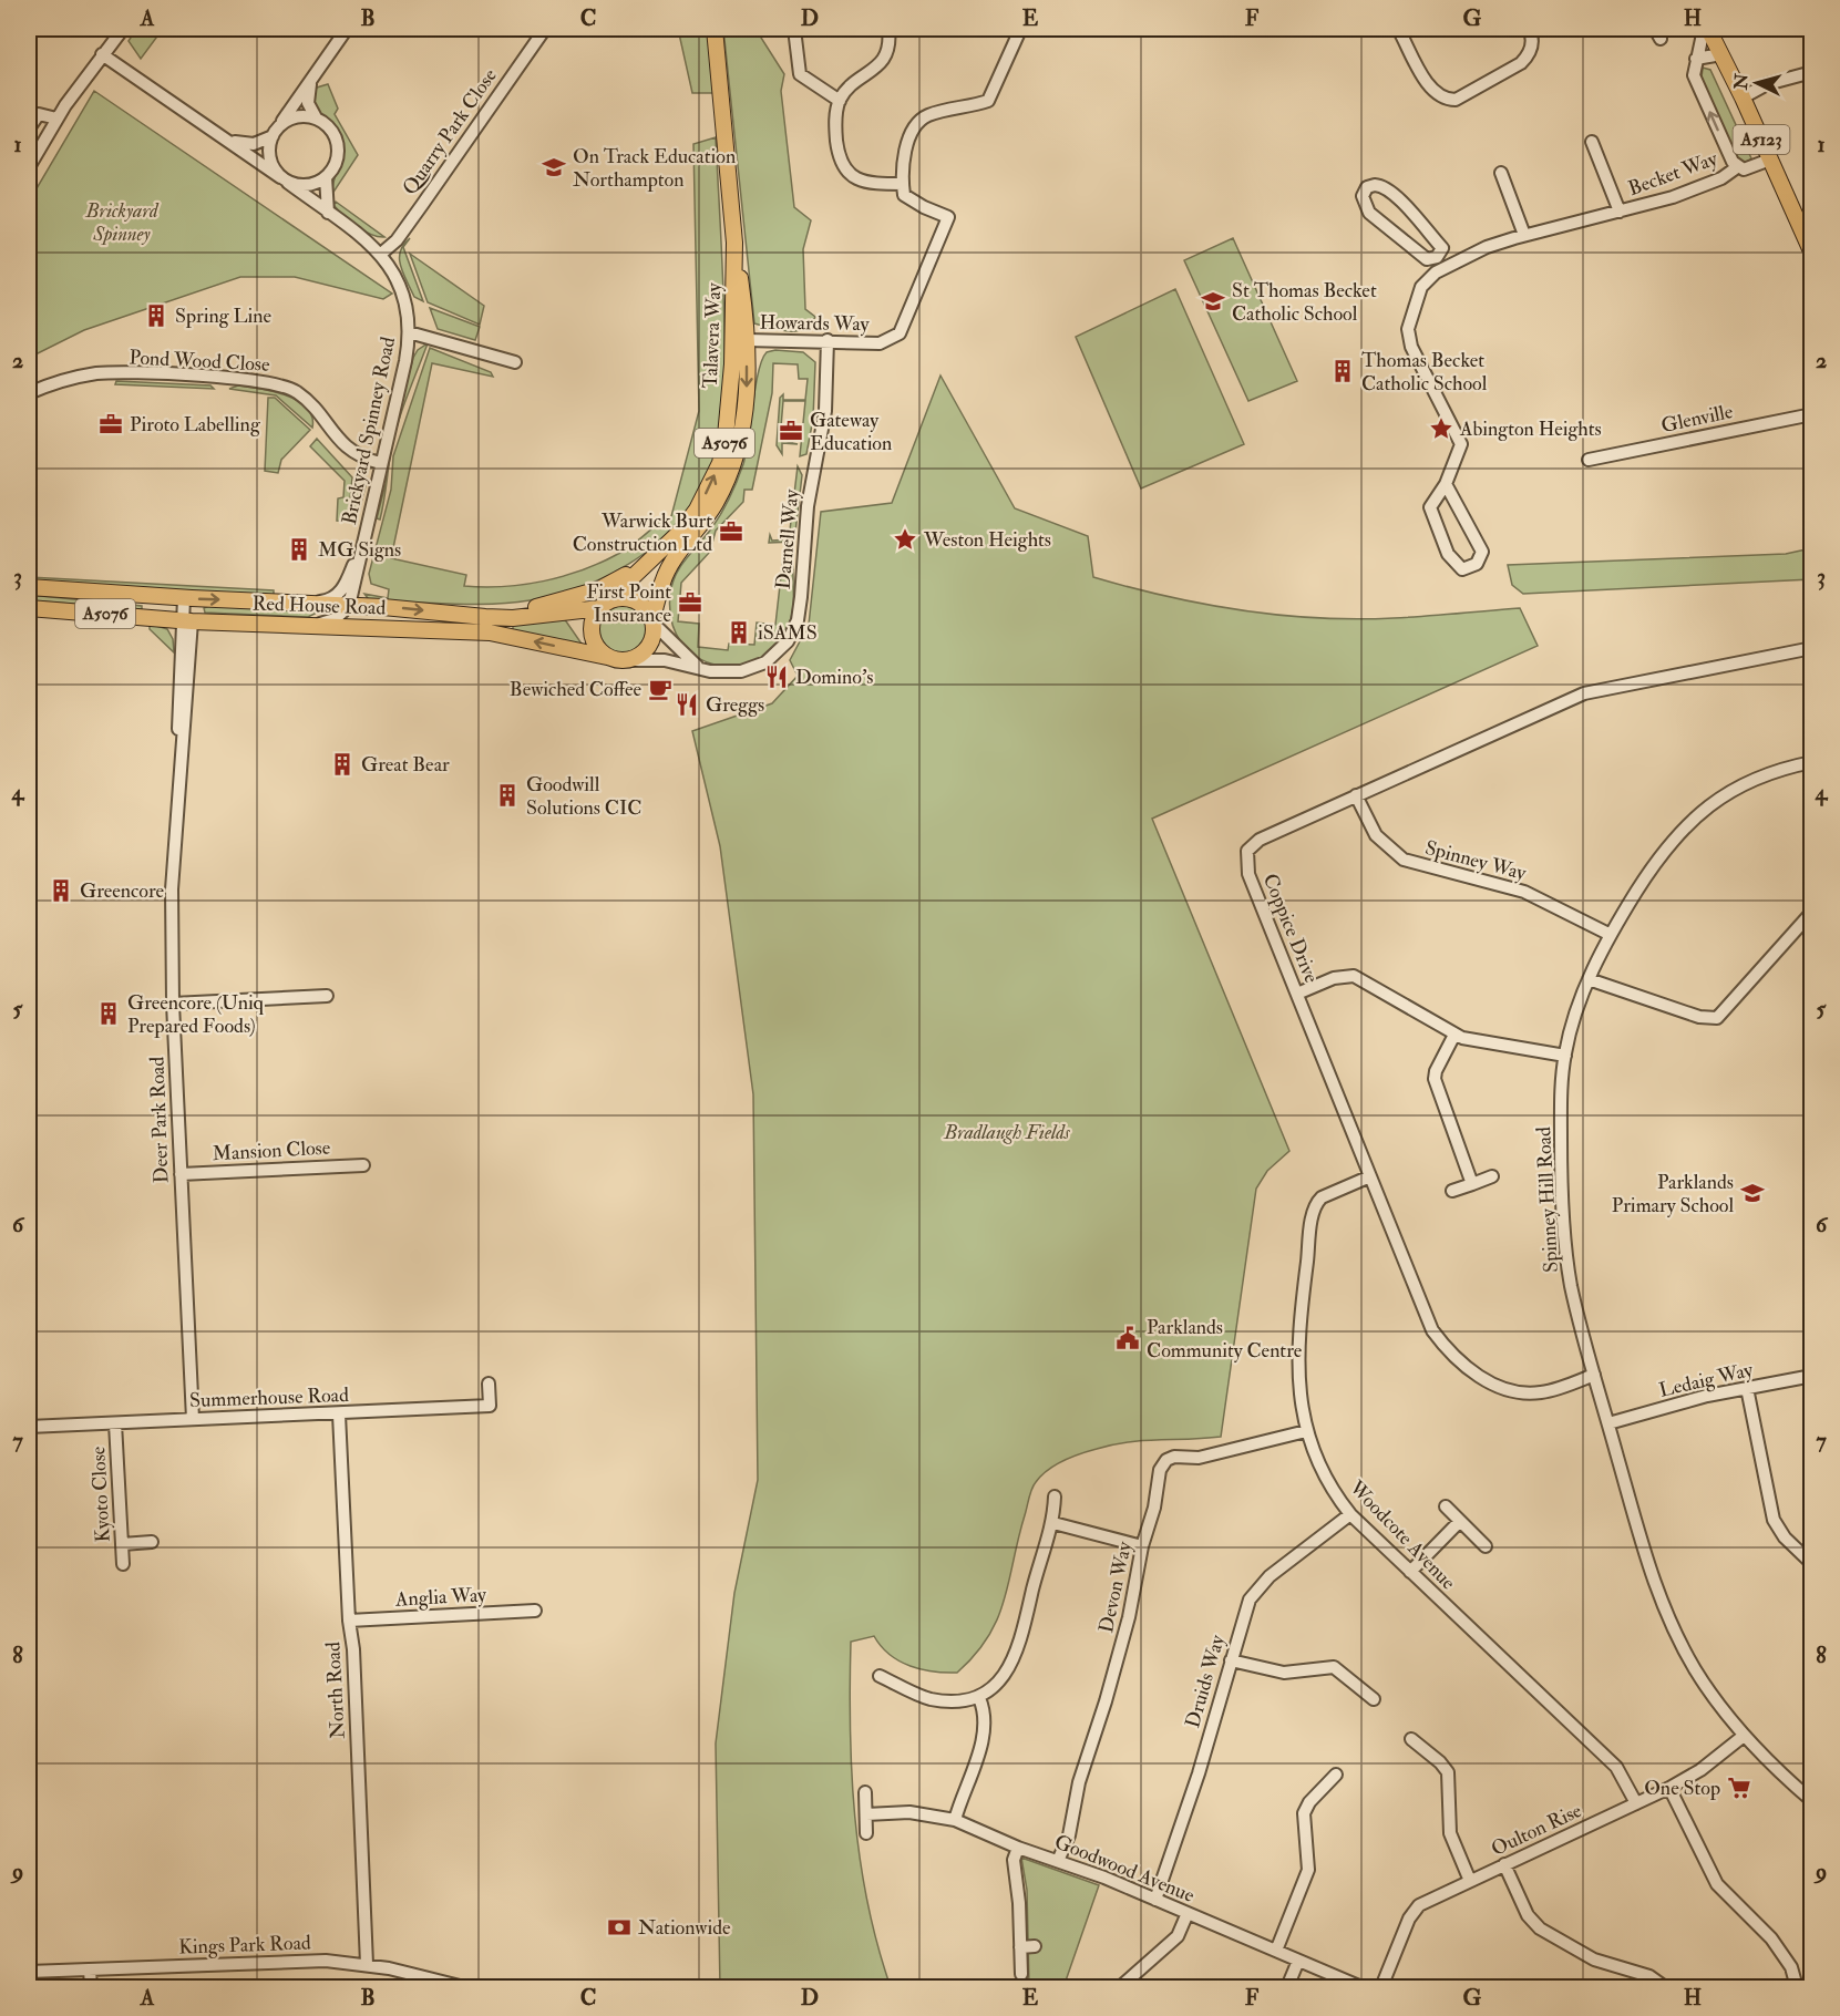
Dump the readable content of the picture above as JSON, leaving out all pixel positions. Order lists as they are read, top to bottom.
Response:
{
  "streets": {
    "main road": [
      "A5123",
      "Talavera Way",
      "A5076",
      "Red House Road"
    ],
    "street": [
      "Quarry Park Close",
      "Becket Way",
      "Howards Way",
      "Pond Wood Close",
      "Glenville",
      "Brickyard Spinney Road",
      "Darnell Way",
      "Spinney Way",
      "Coppice Drive",
      "Deer Park Road",
      "Mansion Close",
      "Spinney Hill Road",
      "Ledaig Way",
      "Summerhouse Road",
      "Kyoto Close",
      "Woodcote Avenue",
      "Devon Way",
      "Anglia Way",
      "Druids Way",
      "North Road",
      "Oulton Rise",
      "Goodwood Avenue",
      "Kings Park Road"
    ]
  },
  "crossings": [
    ["Quarry Park Close", "Brickyard Spinney Road"],
    ["A5123", "Becket Way"],
    ["Howards Way", "Darnell Way"],
    ["Talavera Way", "Darnell Way"],
    ["Talavera Way", "Red House Road"],
    ["Pond Wood Close", "Brickyard Spinney Road"],
    ["Darnell Way", "Red House Road"],
    ["Red House Road", "Deer Park Road"],
    ["Spinney Way", "Coppice Drive"],
    ["Spinney Way", "Spinney Hill Road"],
    ["Coppice Drive", "Spinney Hill Road"],
    ["Coppice Drive", "Woodcote Avenue"],
    ["Deer Park Road", "Mansion Close"],
    ["Deer Park Road", "Summerhouse Road"],
    ["Spinney Hill Road", "Ledaig Way"],
    ["Spinney Hill Road", "Oulton Rise"],
    ["Summerhouse Road", "Kyoto Close"],
    ["Summerhouse Road", "North Road"],
    ["Woodcote Avenue", "Devon Way"],
    ["Woodcote Avenue", "Druids Way"],
    ["Woodcote Avenue", "Oulton Rise"],
    ["Devon Way", "Goodwood Avenue"],
    ["Anglia Way", "North Road"],
    ["Druids Way", "Goodwood Avenue"],
    ["North Road", "Kings Park Road"]
  ],
  "parks": ["Brickyard Spinney", "Bradlaugh Fields"],
  "places": {
    "school or university": ["On Track Education Northampton", "St Thomas Becket Catholic School", "Parklands Primary School"],
    "building": [
      "Spring Line",
      "Thomas Becket Catholic School",
      "MG Signs",
      "iSAMS",
      "Great Bear",
      "Goodwill Solutions CIC",
      "Greencore",
      "Greencore (Uniq Prepared Foods)"
    ],
    "office": [
      "Piroto Labelling",
      "Gateway Education",
      "Warwick Burt Construction Ltd",
      "First Point Insurance"
    ],
    "place": ["Abington Heights", "Weston Heights"],
    "restaurant": ["Domino's", "Greggs"],
    "cafe": ["Bewiched Coffee"],
    "public building": ["Parklands Community Centre"],
    "supermarket": ["One Stop"],
    "bank": ["Nationwide"]
  },
  "north": "left",
  "grid": {
    "columns": [
      "A",
      "B",
      "C",
      "D",
      "E",
      "F",
      "G",
      "H"
    ],
    "rows": [
      "1",
      "2",
      "3",
      "4",
      "5",
      "6",
      "7",
      "8",
      "9"
    ]
  }
}
